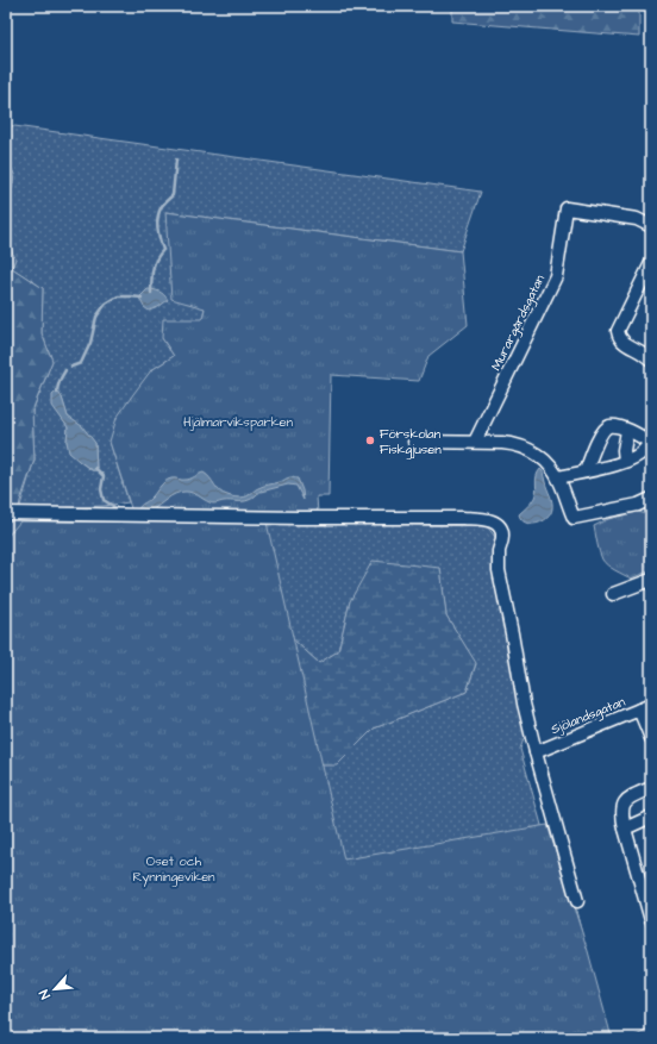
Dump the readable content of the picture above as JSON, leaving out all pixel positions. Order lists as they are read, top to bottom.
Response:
{
  "streets": {
    "street": ["Murargårdsgatan", "Sjölandsgatan"]
  },
  "parks": ["Hjälmarviksparken", "Oset och Rynningeviken"],
  "places": ["Förskolan Fiskgjusen"],
  "north": "bottom left"
}
